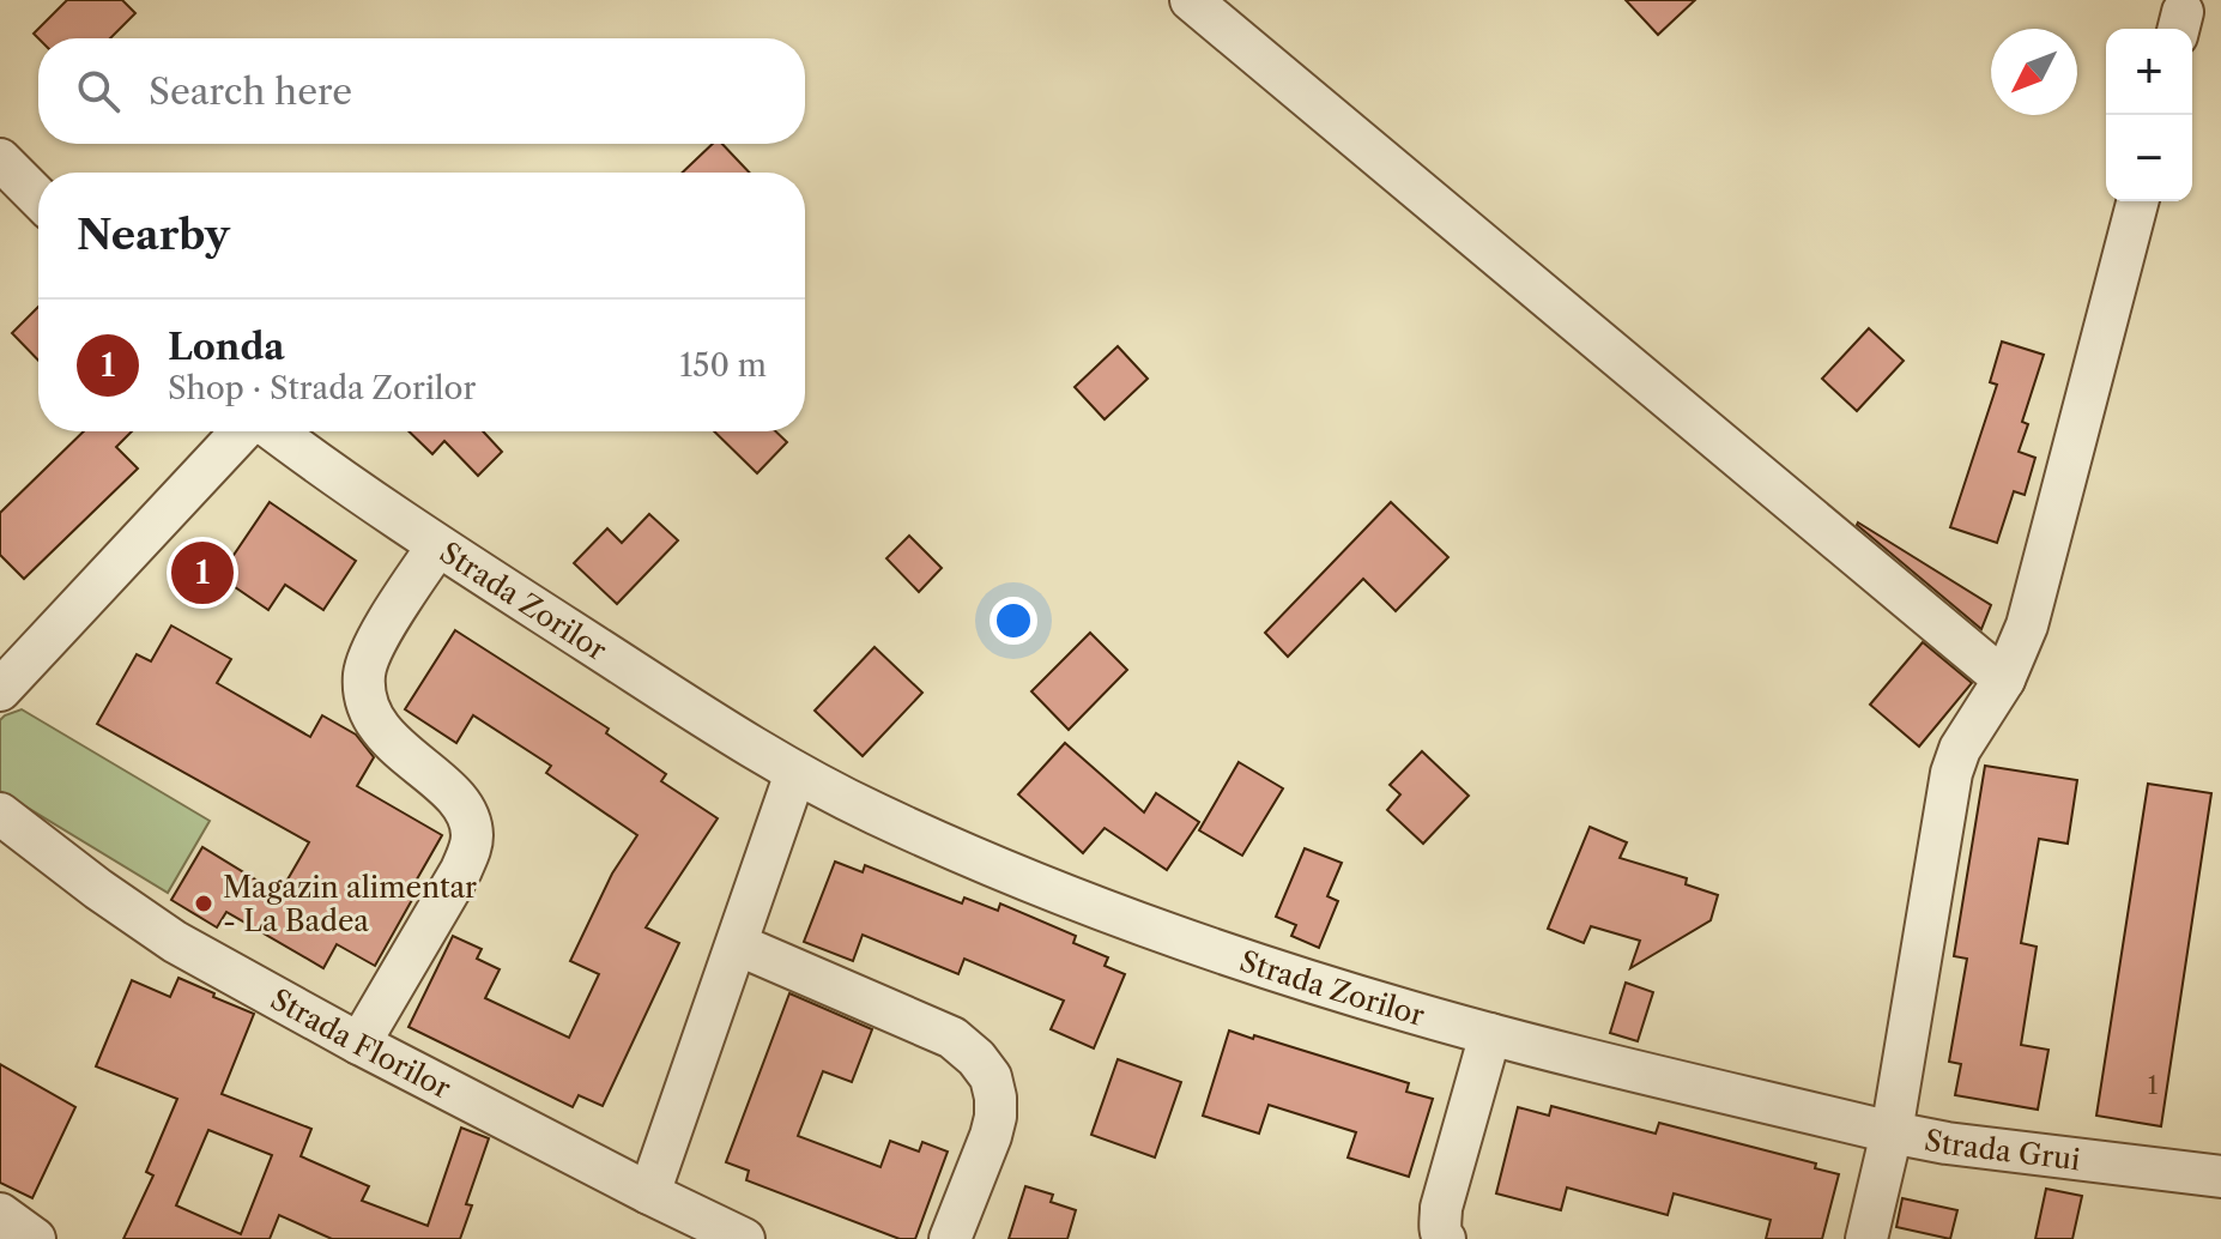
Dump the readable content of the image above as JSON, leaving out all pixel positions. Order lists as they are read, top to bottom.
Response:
{
  "streets": {
    "street": ["Strada Zorilor", "Strada Florilor", "Strada Grui"]
  },
  "crossings": [
    ["Strada Zorilor", "Strada Grui"]
  ],
  "places": ["Magazin alimentar - La Badea"],
  "house_numbers": ["1"],
  "north": "bottom left",
  "page": {
    "map_buttons": ["+", "−"],
    "search": "Search here",
    "heading": "Nearby",
    "list": [
      {
        "mark": "1",
        "name": "Londa",
        "note": "Shop · Strada Zorilor",
        "value": "150 m"
      }
    ],
    "pins": "1"
  }
}
